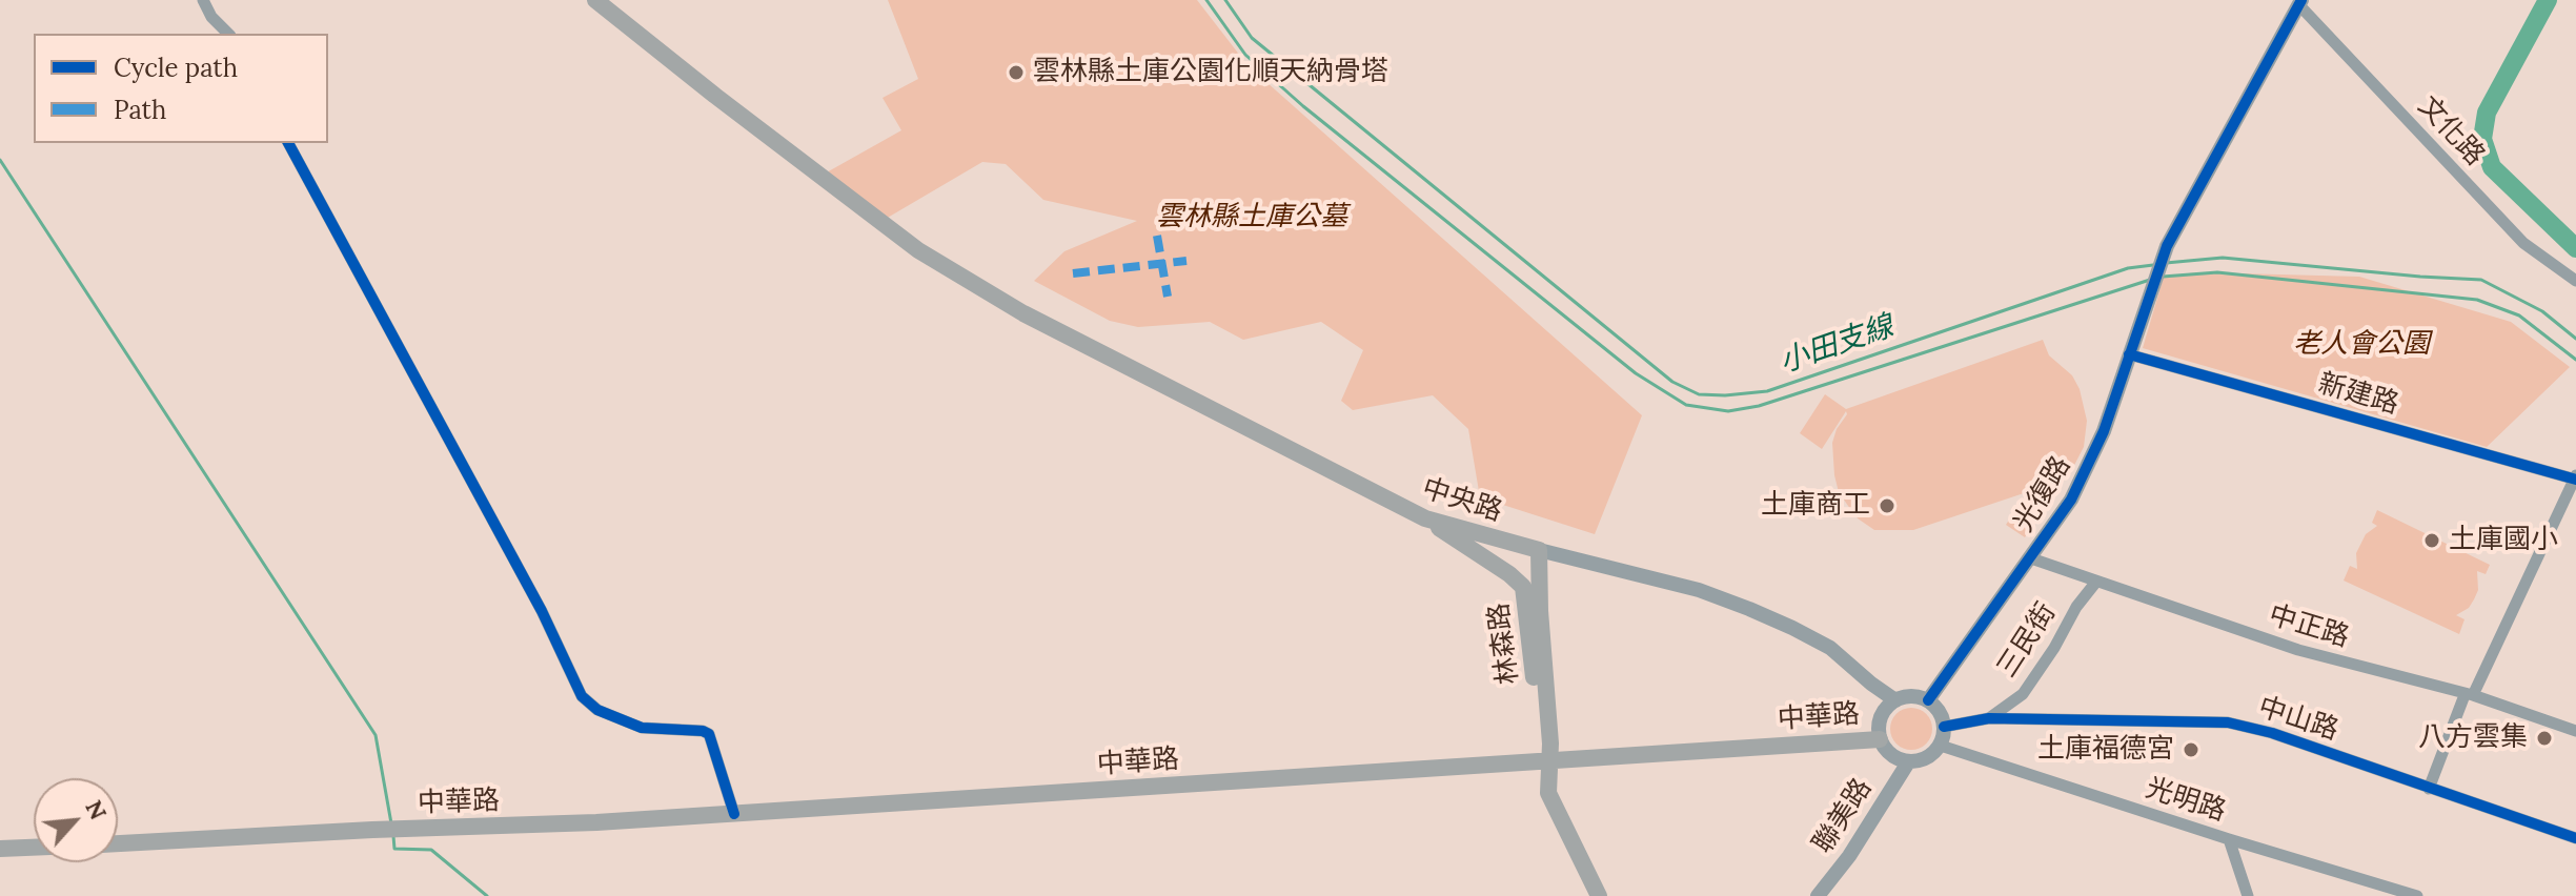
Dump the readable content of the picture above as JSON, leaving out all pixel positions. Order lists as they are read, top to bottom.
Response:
{
  "streets": {
    "main road": ["中央路", "林森路", "中華路"],
    "street": [
      "文化路",
      "新建路",
      "光復路",
      "中正路",
      "三民街",
      "中山路",
      "光明路",
      "聯美路"
    ]
  },
  "crossings": [
    ["文化路", "光復路"],
    ["新建路", "光復路"],
    ["光復路", "中央路"],
    ["光復路", "中正路"],
    ["光復路", "中華路"],
    ["光復路", "中山路"],
    ["光復路", "光明路"],
    ["光復路", "聯美路"],
    ["中央路", "林森路"],
    ["中央路", "中華路"],
    ["中央路", "中山路"],
    ["中央路", "光明路"],
    ["中央路", "聯美路"],
    ["中正路", "三民街"],
    ["三民街", "中山路"],
    ["林森路", "中華路"],
    ["中華路", "中山路"],
    ["中華路", "光明路"],
    ["中華路", "聯美路"],
    ["中山路", "光明路"],
    ["中山路", "聯美路"],
    ["光明路", "聯美路"]
  ],
  "water": ["小田支線"],
  "parks": ["雲林縣土庫公墓", "老人會公園"],
  "places": [
    "雲林縣土庫公園化順天納骨塔",
    "土庫商工",
    "土庫國小",
    "八方雲集",
    "土庫福德宮"
  ],
  "legend": ["Cycle path", "Path"],
  "north": "top right"
}
